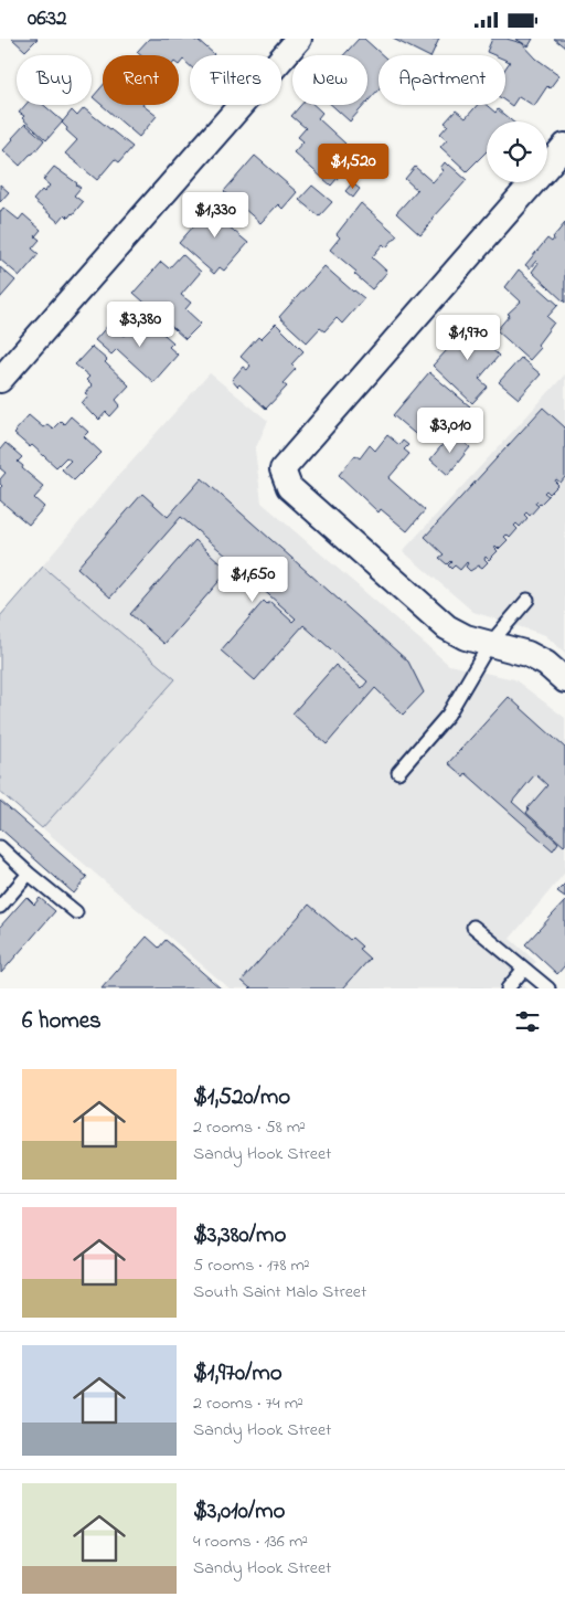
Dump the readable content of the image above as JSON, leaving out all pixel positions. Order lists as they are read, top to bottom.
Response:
{
  "page": {
    "status": "06:32",
    "chip": [
      "Buy",
      "Rent",
      "Filters",
      "New",
      "Apartment"
    ],
    "price": [
      "$1,520",
      "$1,330",
      "$3,380",
      "$1,970",
      "$3,010",
      "$1,650"
    ],
    "heading": "6 homes",
    "list": [
      {
        "name": "$1,520/mo",
        "note": "2 rooms · 58 m² · Sandy Hook Street"
      },
      {
        "name": "$3,380/mo",
        "note": "5 rooms · 178 m² · South Saint Malo Street"
      },
      {
        "name": "$1,970/mo",
        "note": "2 rooms · 74 m² · Sandy Hook Street"
      },
      {
        "name": "$3,010/mo",
        "note": "4 rooms · 136 m² · Sandy Hook Street"
      }
    ]
  }
}
